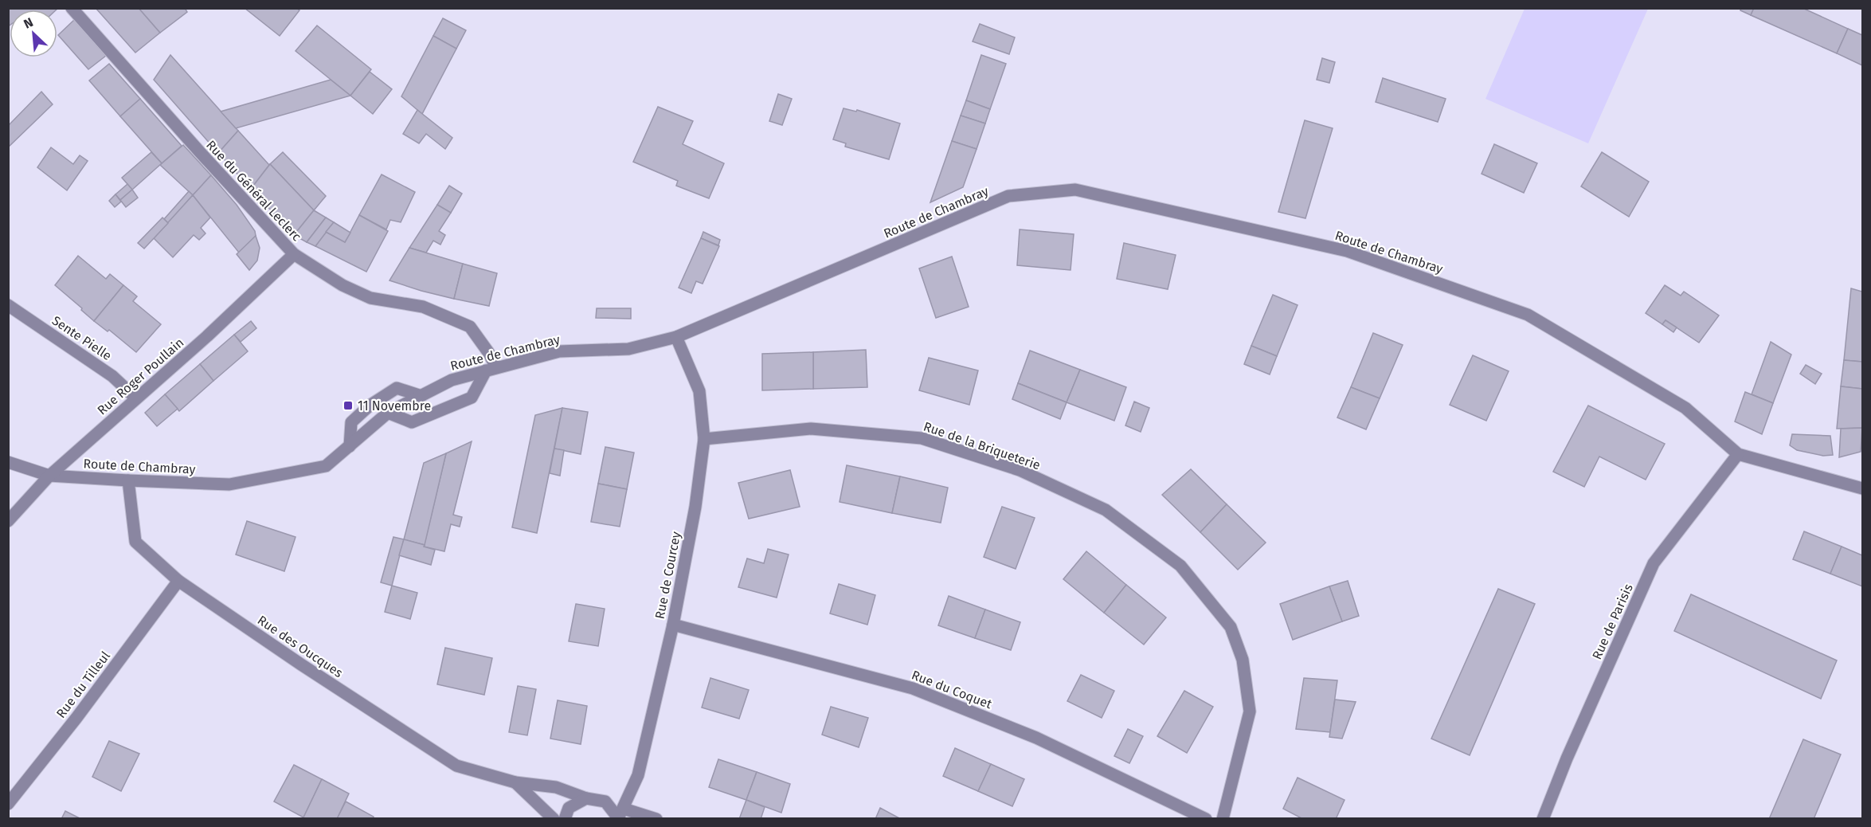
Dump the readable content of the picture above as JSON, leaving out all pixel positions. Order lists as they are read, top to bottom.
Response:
{
  "streets": {
    "street": [
      "Rue du Général Leclerc",
      "Route de Chambray",
      "Sente Pielle",
      "Rue Roger Poullain",
      "Rue de la Briqueterie",
      "Rue de Courcey",
      "Rue de Parisis",
      "Rue des Oucques",
      "Rue du Tilleul",
      "Rue du Coquet"
    ]
  },
  "crossings": [
    ["Rue du Général Leclerc", "Route de Chambray"],
    ["Rue du Général Leclerc", "Rue Roger Poullain"],
    ["Route de Chambray", "Rue Roger Poullain"],
    ["Route de Chambray", "Rue de Courcey"],
    ["Route de Chambray", "Rue de Parisis"],
    ["Route de Chambray", "Rue des Oucques"],
    ["Sente Pielle", "Rue Roger Poullain"],
    ["Rue de la Briqueterie", "Rue de Courcey"],
    ["Rue de Courcey", "Rue des Oucques"],
    ["Rue de Courcey", "Rue du Coquet"],
    ["Rue des Oucques", "Rue du Tilleul"]
  ],
  "places": {
    "transit": ["11 Novembre"]
  },
  "north": "top left"
}
